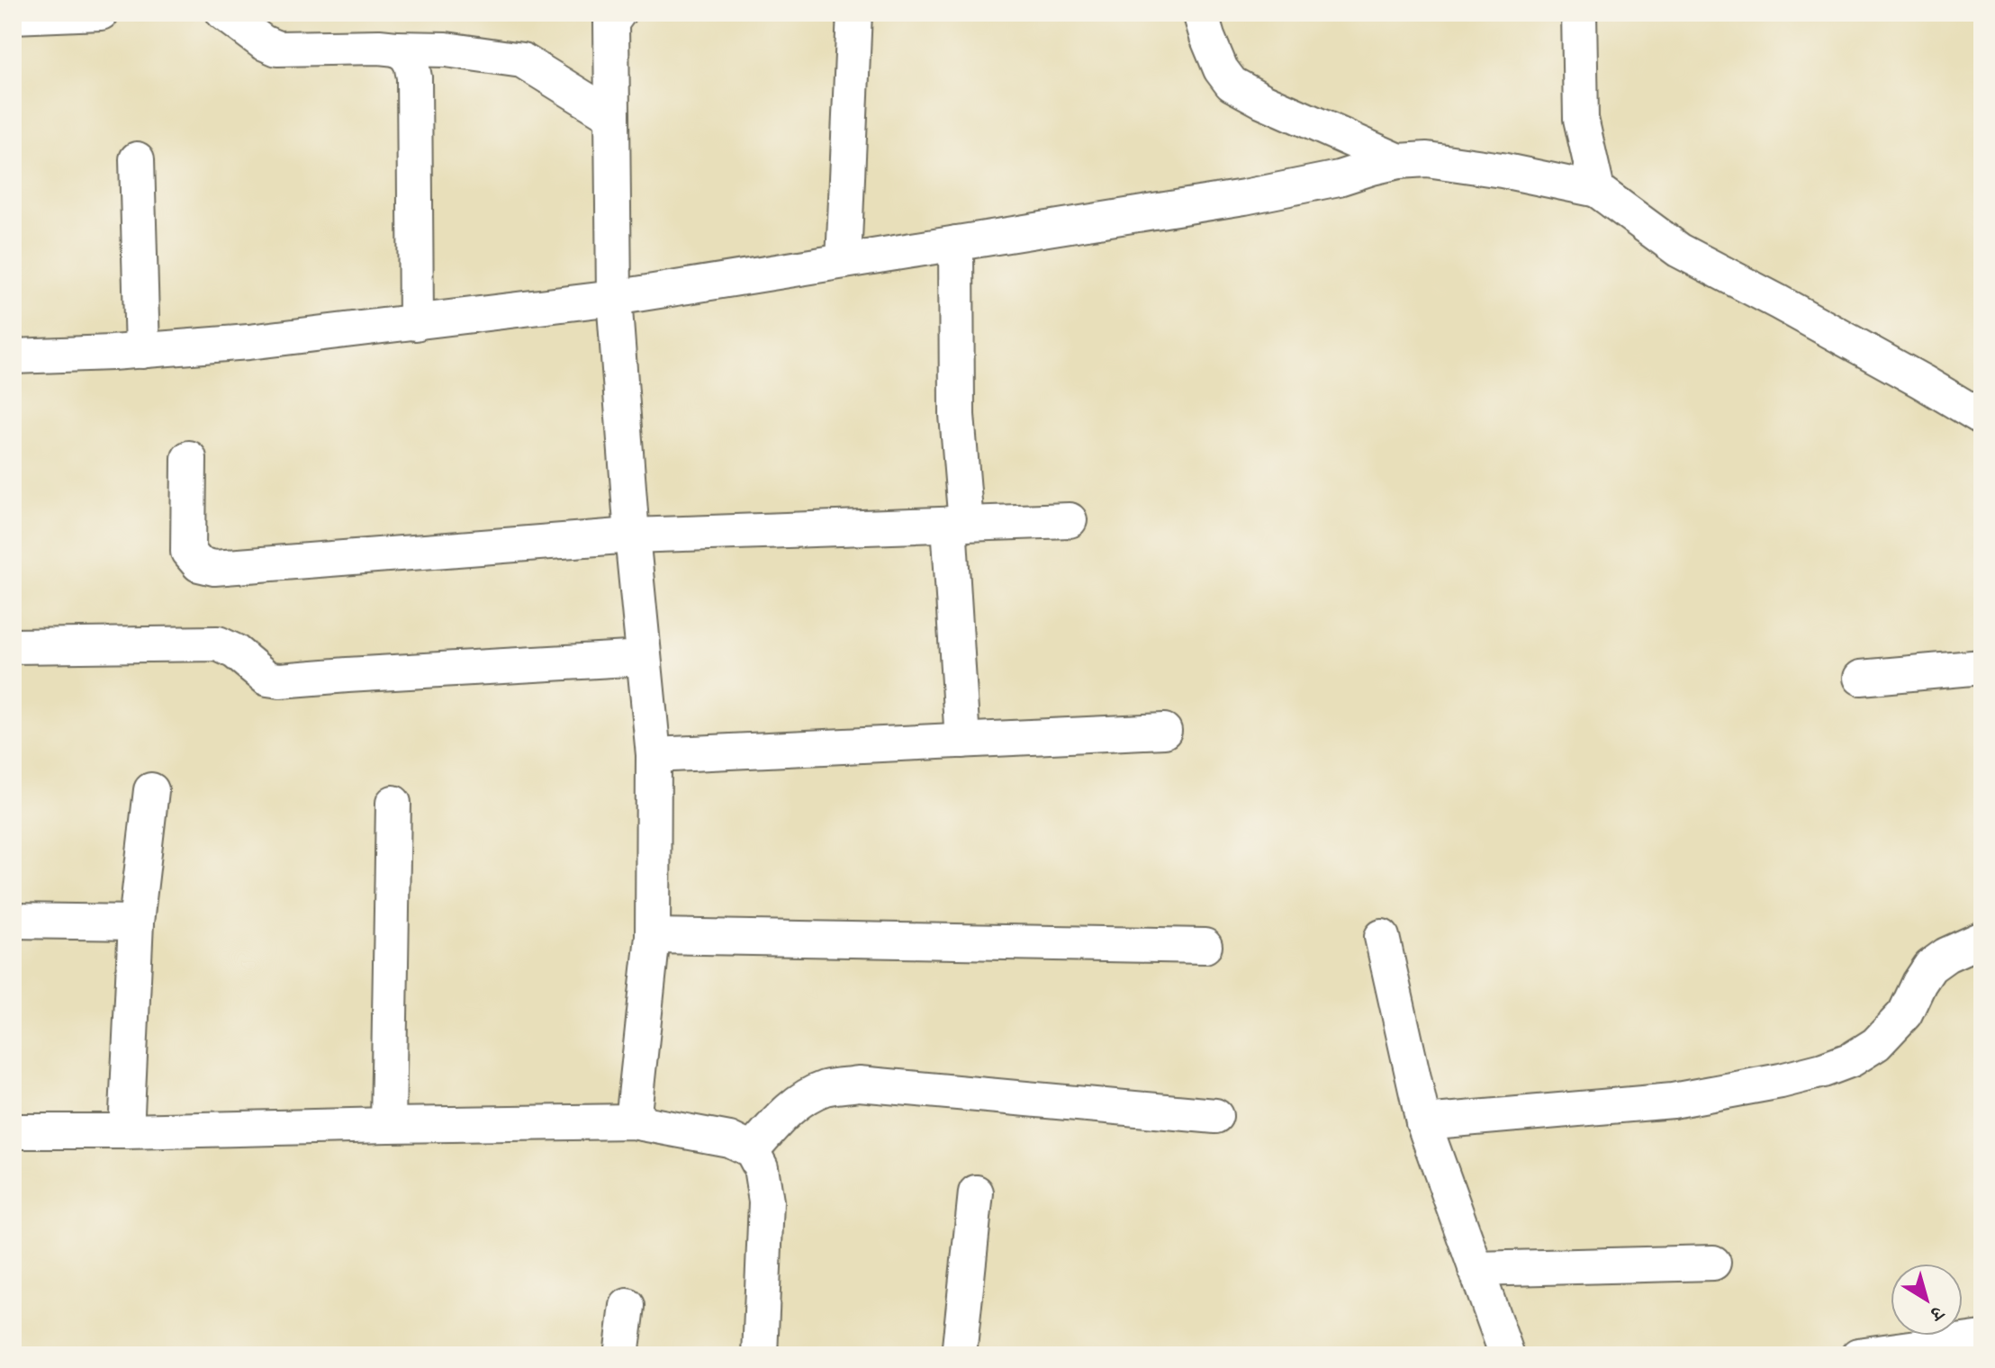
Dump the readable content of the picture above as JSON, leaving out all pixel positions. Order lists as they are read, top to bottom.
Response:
{
  "north": "bottom right"
}
